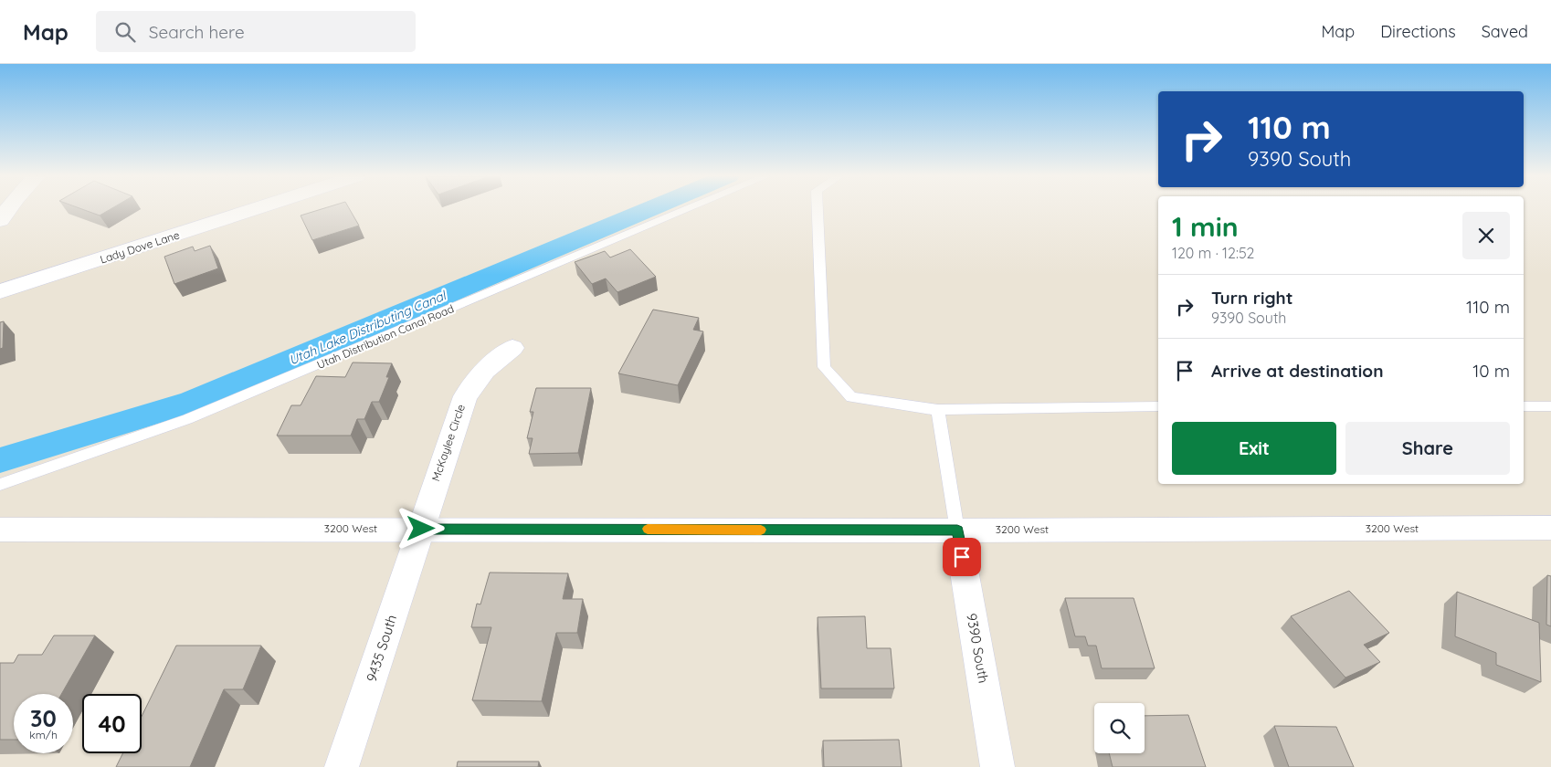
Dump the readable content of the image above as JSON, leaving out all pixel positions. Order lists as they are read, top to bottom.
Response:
{
  "streets": {
    "street": [
      "Lady Dove Lane",
      "McKaylee Circle",
      "3200 West",
      "9435 South",
      "9390 South"
    ],
    "lane": ["Utah Distribution Canal Road"]
  },
  "crossings": [
    ["McKaylee Circle", "3200 West"],
    ["McKaylee Circle", "9435 South"],
    ["3200 West", "9435 South"],
    ["3200 West", "9390 South"]
  ],
  "water": ["Utah Lake Distributing Canal"],
  "page": {
    "header": "Map",
    "search": "Search here",
    "nav": ["Map", "Directions", "Saved"],
    "turn": ["110 m", "9390 South"],
    "heading": ["1 min", "120 m · 12:52"],
    "list": [
      {
        "name": "Turn right",
        "note": "9390 South",
        "value": "110 m"
      },
      {
        "name": "Arrive at destination",
        "value": "10 m"
      }
    ],
    "buttons": ["Exit", "Share"],
    "speed": "30 km/h",
    "limit": "40"
  }
}
